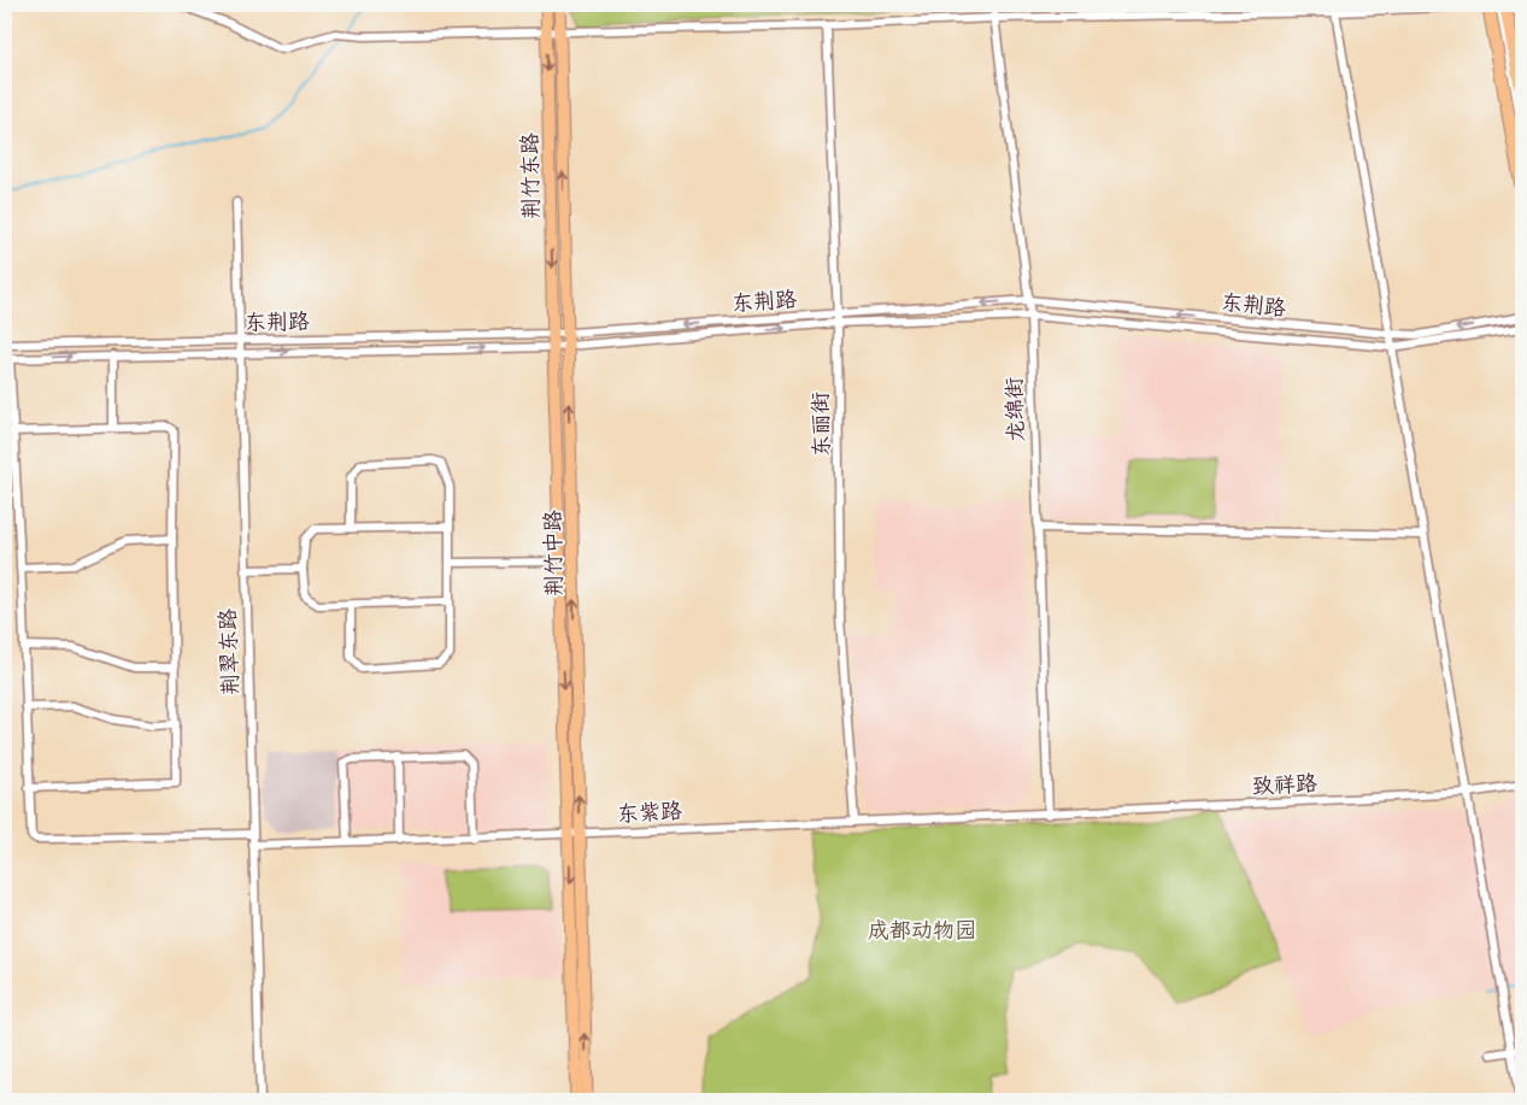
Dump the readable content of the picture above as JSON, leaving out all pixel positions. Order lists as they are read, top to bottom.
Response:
{
  "streets": {
    "main road": ["荆竹东路", "荆竹中路"],
    "street": [
      "东荆路",
      "龙绵街",
      "东丽街",
      "荆翠东路",
      "致祥路",
      "东紫路"
    ]
  },
  "crossings": [
    ["荆竹东路", "东荆路"],
    ["荆竹东路", "荆竹中路"],
    ["东荆路", "龙绵街"],
    ["东荆路", "东丽街"],
    ["东荆路", "荆竹中路"],
    ["东荆路", "荆翠东路"],
    ["龙绵街", "致祥路"],
    ["龙绵街", "东紫路"],
    ["东丽街", "东紫路"],
    ["荆竹中路", "东紫路"],
    ["荆翠东路", "东紫路"],
    ["致祥路", "东紫路"]
  ],
  "one_way": ["荆竹东路"],
  "parks": ["成都动物园"]
}
